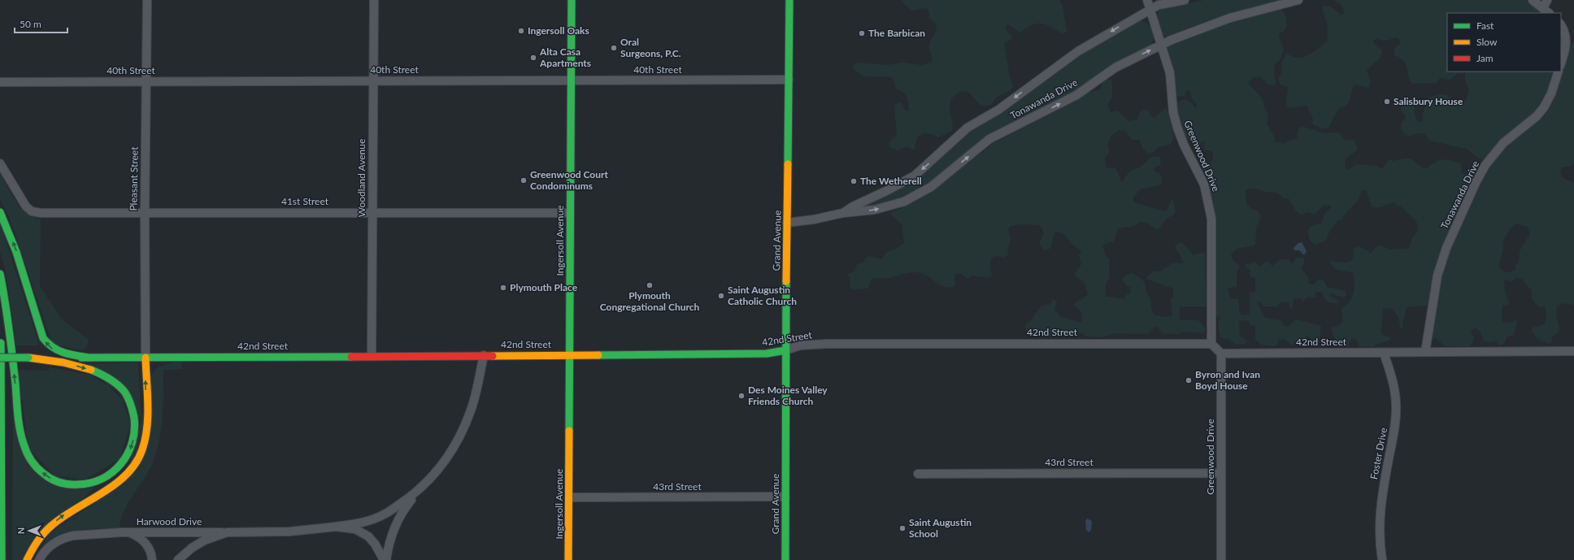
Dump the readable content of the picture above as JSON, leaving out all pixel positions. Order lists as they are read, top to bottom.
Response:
{
  "streets": {
    "main road": ["Ingersoll Avenue", "Grand Avenue", "42nd Street"],
    "street": [
      "40th Street",
      "Tonawanda Drive",
      "Greenwood Drive",
      "Woodland Avenue",
      "Pleasant Street",
      "41st Street",
      "Foster Drive",
      "43rd Street",
      "Harwood Drive"
    ]
  },
  "crossings": [
    ["40th Street", "Woodland Avenue"],
    ["40th Street", "Pleasant Street"],
    ["40th Street", "Ingersoll Avenue"],
    ["40th Street", "Grand Avenue"],
    ["Tonawanda Drive", "Greenwood Drive"],
    ["Tonawanda Drive", "Grand Avenue"],
    ["Tonawanda Drive", "42nd Street"],
    ["Greenwood Drive", "42nd Street"],
    ["Greenwood Drive", "43rd Street"],
    ["Woodland Avenue", "41st Street"],
    ["Woodland Avenue", "42nd Street"],
    ["Pleasant Street", "41st Street"],
    ["Pleasant Street", "42nd Street"],
    ["41st Street", "Ingersoll Avenue"],
    ["Ingersoll Avenue", "42nd Street"],
    ["Ingersoll Avenue", "43rd Street"],
    ["Grand Avenue", "42nd Street"],
    ["Grand Avenue", "43rd Street"],
    ["42nd Street", "Foster Drive"],
    ["42nd Street", "Harwood Drive"]
  ],
  "places": [
    "Ingersoll Oaks",
    "The Barbican",
    "Oral Surgeons, P.C.",
    "Alta Casa Apartments",
    "Salisbury House",
    "Greenwood Court Condominums",
    "The Wetherell",
    "Plymouth Congregational Church",
    "Plymouth Place",
    "Saint Augustin Catholic Church",
    "Byron and Ivan Boyd House",
    "Des Moines Valley Friends Church",
    "Saint Augustin School"
  ],
  "legend": ["Fast", "Slow", "Jam"],
  "scale_bar": "50 m",
  "north": "left"
}
